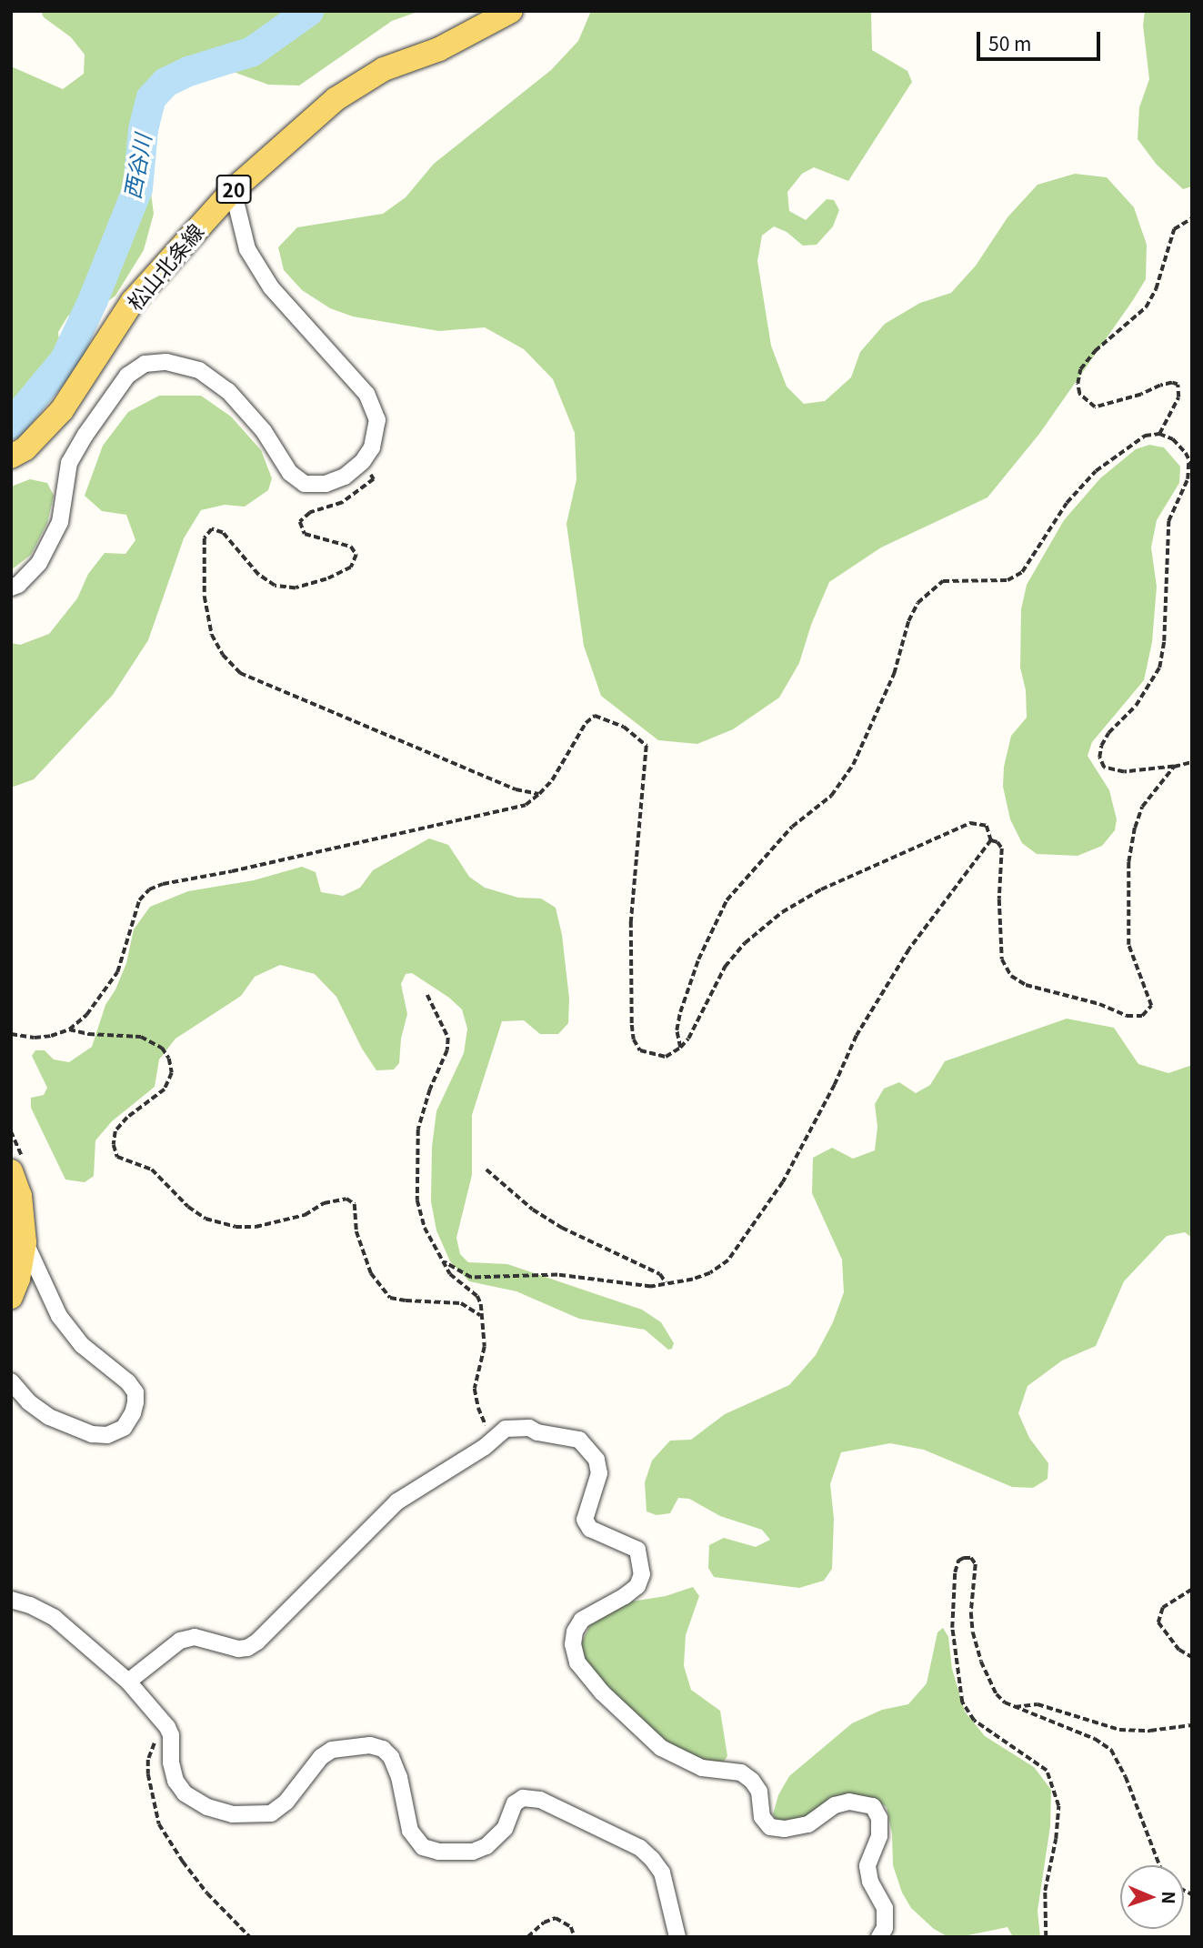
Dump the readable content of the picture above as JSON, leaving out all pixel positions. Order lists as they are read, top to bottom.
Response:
{
  "streets": {
    "main road": ["20", "松山北条線"]
  },
  "water": ["西谷川"],
  "scale_bar": "50 m",
  "north": "right"
}
